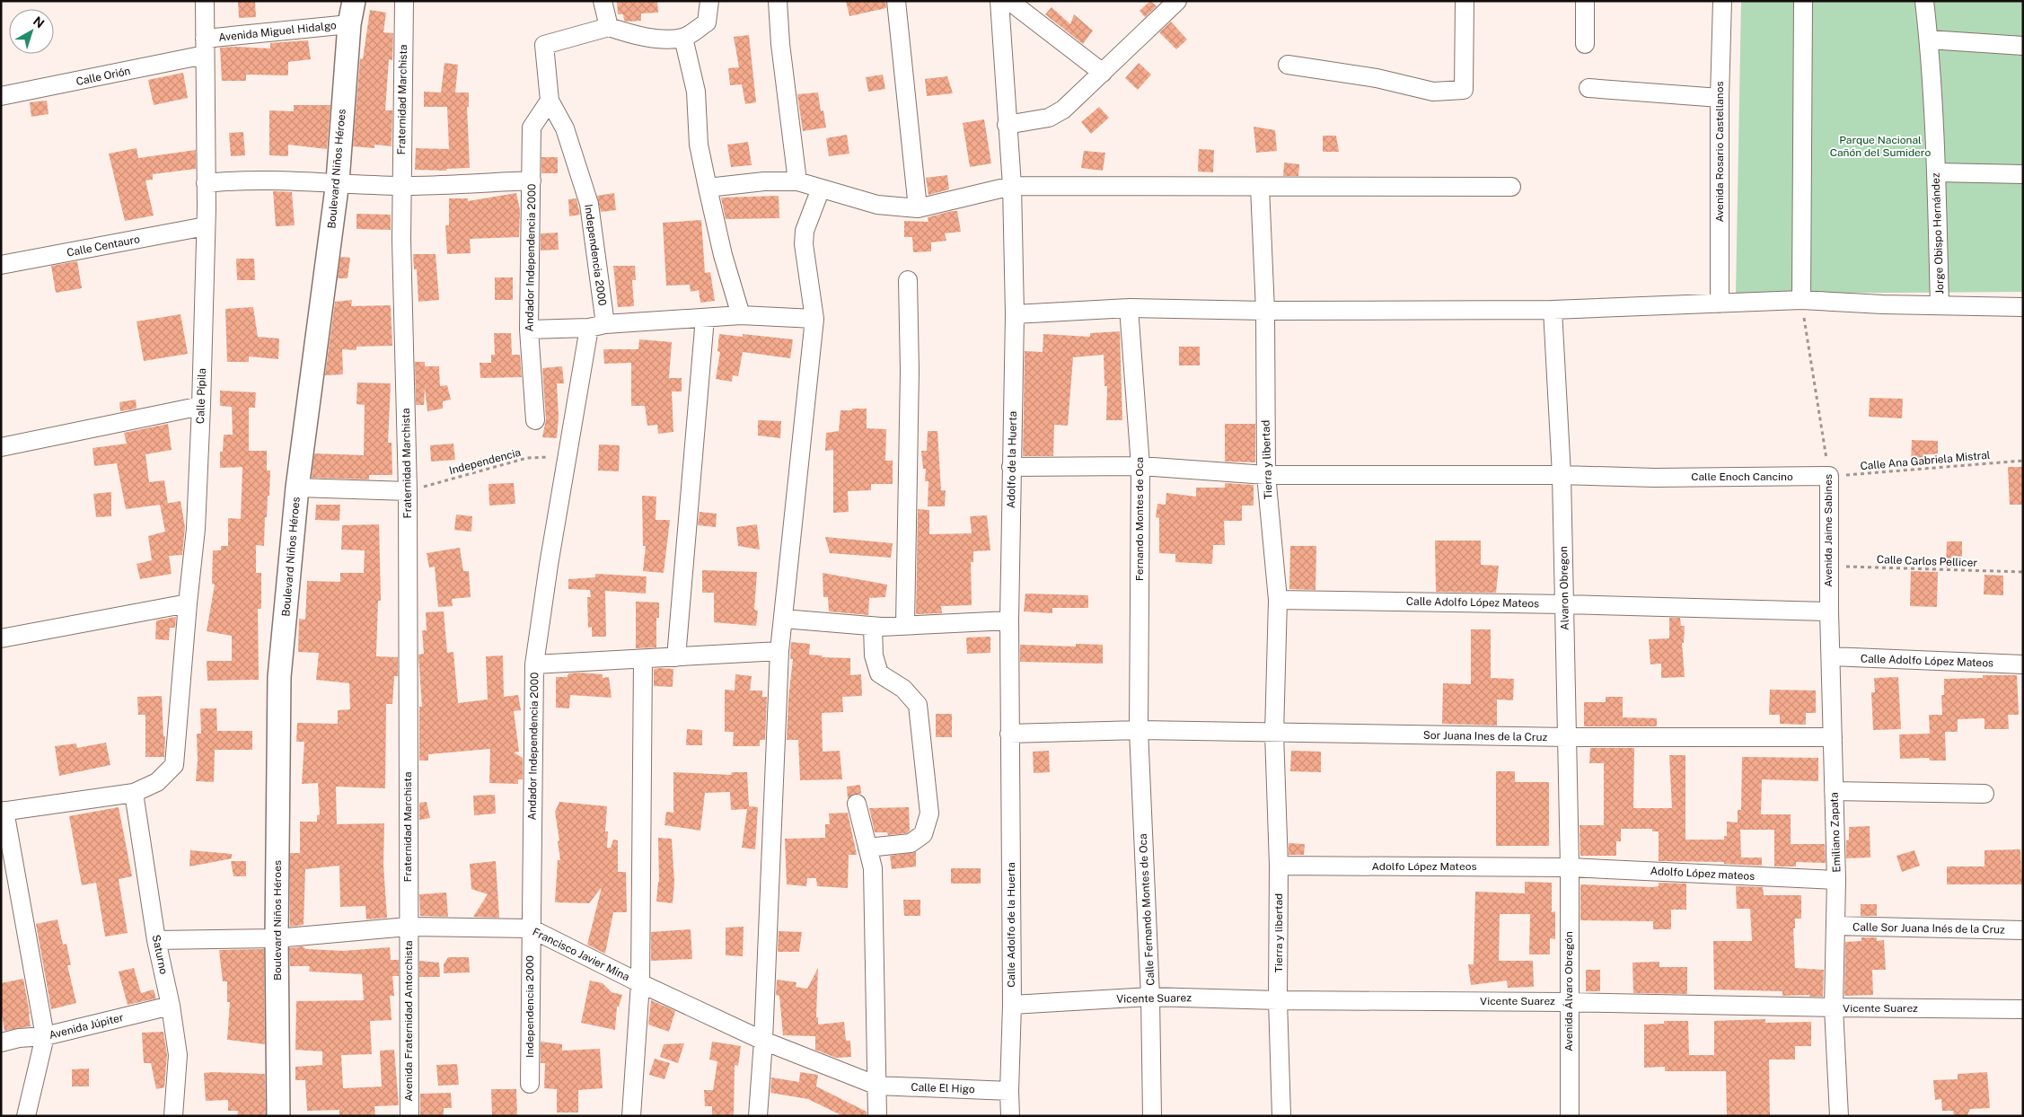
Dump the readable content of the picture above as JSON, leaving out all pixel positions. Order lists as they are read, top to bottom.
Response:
{
  "streets": {
    "street": [
      "Avenida Miguel Hidalgo",
      "Calle Orión",
      "Fraternidad Marchista",
      "Avenida Rosario Castellanos",
      "Boulevard Niños Héroes",
      "Jorge Obispo Hernández",
      "Calle Centauro",
      "Independencia 2000",
      "Andador Independencia 2000",
      "Calle Pípila",
      "Adolfo de la Huerta",
      "Tierra y libertad",
      "Calle Enoch Cancino",
      "Fernando Montes de Oca",
      "Avenida Jaime Sabines",
      "Alvaron Obregon",
      "Calle Adolfo López Mateos",
      "Sor Juana Ines de la Cruz",
      "Emiliano Zapata",
      "Adolfo López Mateos",
      "Adolfo López mateos",
      "Calle Fernando Montes de Oca",
      "Calle Adolfo de la Huerta",
      "Calle Sor Juana Inés de la Cruz",
      "Saturno",
      "Francisco Javier Mina",
      "Avenida Álvaro Obregón",
      "Vicente Suarez",
      "Avenida Fraternidad Antorchista",
      "Avenida Júpiter",
      "Calle El Higo"
    ],
    "path": ["Calle Ana Gabriela Mistral", "Independencia", "Calle Carlos Pellicer"]
  },
  "crossings": [
    ["Avenida Miguel Hidalgo", "Calle Orión"],
    ["Avenida Miguel Hidalgo", "Boulevard Niños Héroes"],
    ["Avenida Miguel Hidalgo", "Calle Pípila"],
    ["Calle Orión", "Calle Pípila"],
    ["Fraternidad Marchista", "Independencia"],
    ["Fraternidad Marchista", "Francisco Javier Mina"],
    ["Fraternidad Marchista", "Avenida Fraternidad Antorchista"],
    ["Boulevard Niños Héroes", "Francisco Javier Mina"],
    ["Calle Centauro", "Calle Pípila"],
    ["Independencia 2000", "Andador Independencia 2000"],
    ["Independencia 2000", "Independencia"],
    ["Independencia 2000", "Francisco Javier Mina"],
    ["Andador Independencia 2000", "Francisco Javier Mina"],
    ["Calle Pípila", "Saturno"],
    ["Adolfo de la Huerta", "Calle Enoch Cancino"],
    ["Adolfo de la Huerta", "Sor Juana Ines de la Cruz"],
    ["Adolfo de la Huerta", "Calle Adolfo de la Huerta"],
    ["Tierra y libertad", "Calle Enoch Cancino"],
    ["Tierra y libertad", "Calle Adolfo López Mateos"],
    ["Tierra y libertad", "Sor Juana Ines de la Cruz"],
    ["Tierra y libertad", "Adolfo López Mateos"],
    ["Tierra y libertad", "Vicente Suarez"],
    ["Calle Ana Gabriela Mistral", "Calle Enoch Cancino"],
    ["Calle Ana Gabriela Mistral", "Avenida Jaime Sabines"],
    ["Calle Enoch Cancino", "Fernando Montes de Oca"],
    ["Calle Enoch Cancino", "Avenida Jaime Sabines"],
    ["Calle Enoch Cancino", "Alvaron Obregon"],
    ["Fernando Montes de Oca", "Sor Juana Ines de la Cruz"],
    ["Fernando Montes de Oca", "Calle Fernando Montes de Oca"],
    ["Avenida Jaime Sabines", "Calle Carlos Pellicer"],
    ["Avenida Jaime Sabines", "Calle Adolfo López Mateos"],
    ["Avenida Jaime Sabines", "Emiliano Zapata"],
    ["Alvaron Obregon", "Calle Adolfo López Mateos"],
    ["Alvaron Obregon", "Sor Juana Ines de la Cruz"],
    ["Alvaron Obregon", "Adolfo López Mateos"],
    ["Alvaron Obregon", "Adolfo López mateos"],
    ["Alvaron Obregon", "Avenida Álvaro Obregón"],
    ["Calle Adolfo López Mateos", "Emiliano Zapata"],
    ["Sor Juana Ines de la Cruz", "Emiliano Zapata"],
    ["Sor Juana Ines de la Cruz", "Calle Fernando Montes de Oca"],
    ["Sor Juana Ines de la Cruz", "Calle Adolfo de la Huerta"],
    ["Emiliano Zapata", "Adolfo López mateos"],
    ["Emiliano Zapata", "Calle Sor Juana Inés de la Cruz"],
    ["Emiliano Zapata", "Vicente Suarez"],
    ["Adolfo López Mateos", "Adolfo López mateos"],
    ["Adolfo López Mateos", "Avenida Álvaro Obregón"],
    ["Adolfo López mateos", "Avenida Álvaro Obregón"],
    ["Calle Fernando Montes de Oca", "Vicente Suarez"],
    ["Calle Adolfo de la Huerta", "Vicente Suarez"],
    ["Calle Adolfo de la Huerta", "Calle El Higo"],
    ["Saturno", "Francisco Javier Mina"],
    ["Saturno", "Avenida Júpiter"],
    ["Francisco Javier Mina", "Avenida Fraternidad Antorchista"],
    ["Francisco Javier Mina", "Calle El Higo"],
    ["Avenida Álvaro Obregón", "Vicente Suarez"]
  ],
  "parks": ["Parque Nacional Cañón del Sumidero"],
  "north": "top right"
}
